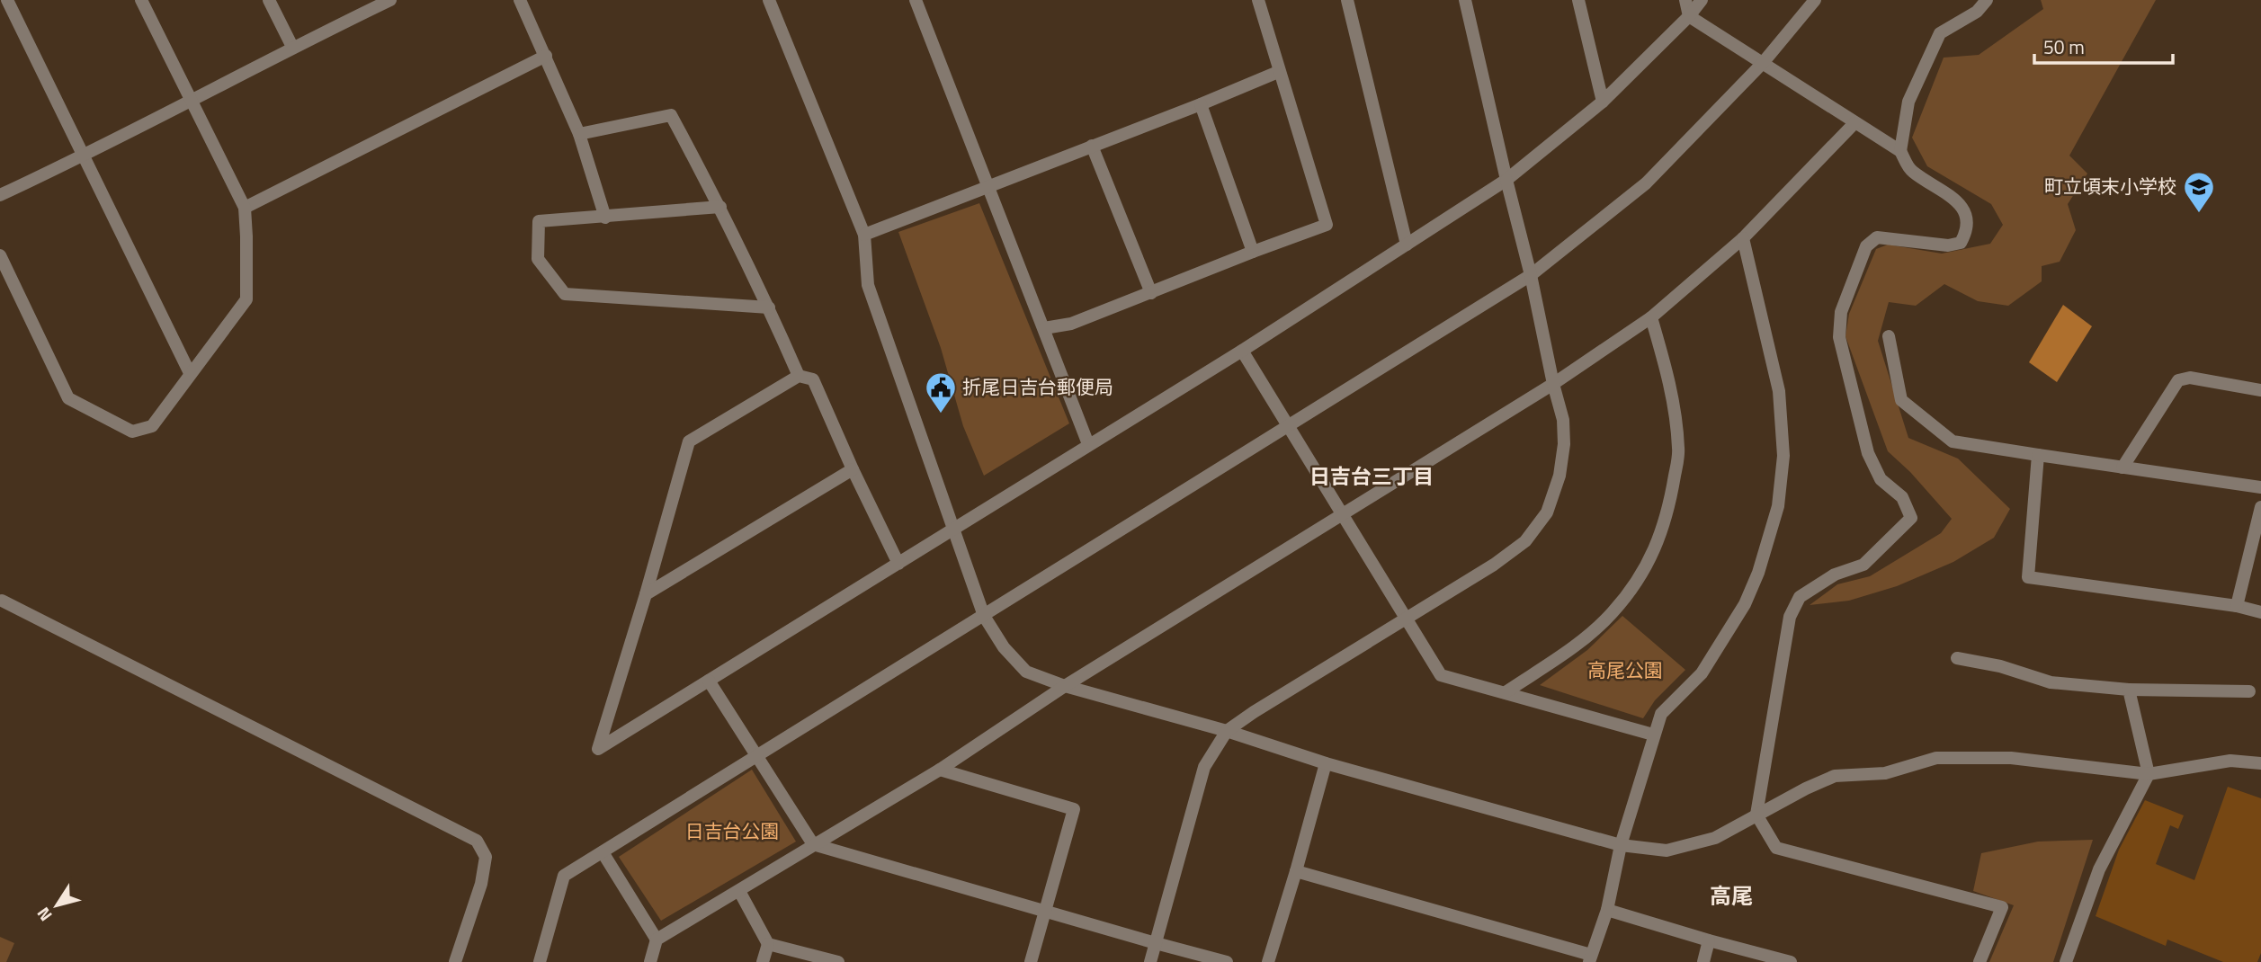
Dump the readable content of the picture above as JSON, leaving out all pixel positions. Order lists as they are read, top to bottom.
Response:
{
  "districts": ["日吉台三丁目", "高尾"],
  "parks": ["高尾公園", "日吉台公園"],
  "places": {
    "school or university": ["町立頃末小学校"],
    "public building": ["折尾日吉台郵便局"]
  },
  "scale_bar": "50 m",
  "north": "bottom left"
}
